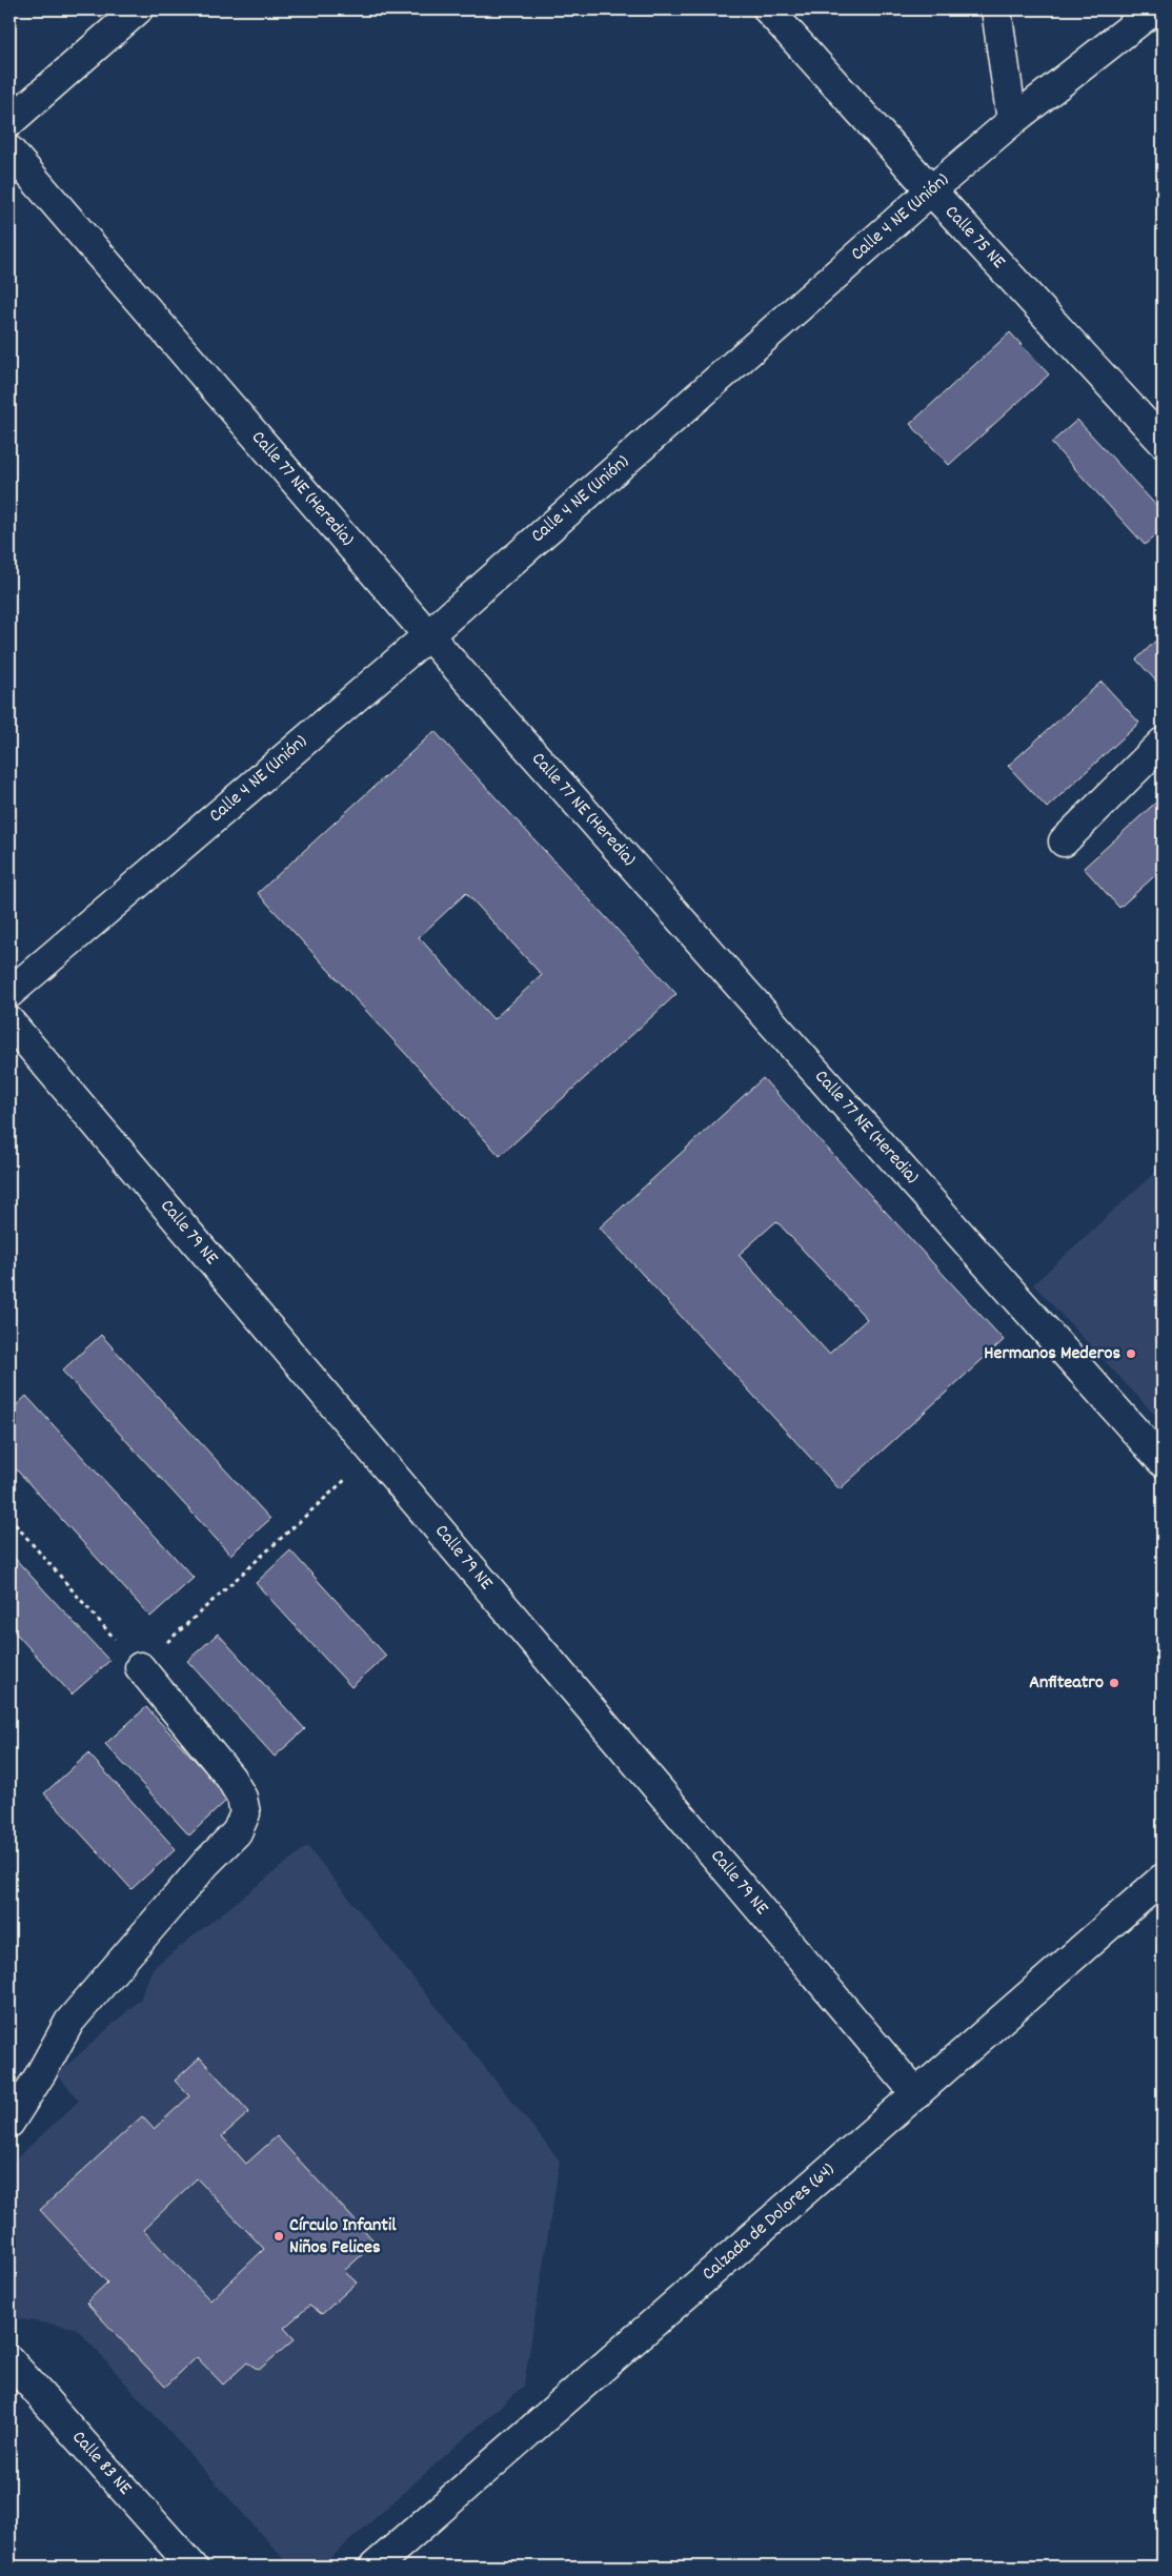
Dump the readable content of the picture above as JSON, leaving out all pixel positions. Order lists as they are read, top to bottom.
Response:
{
  "streets": {
    "street": [
      "Calle 4 NE (Unión)",
      "Calle 75 NE",
      "Calle 77 NE (Heredia)",
      "Calle 79 NE",
      "Calzada de Dolores (64)",
      "Calle 83 NE"
    ]
  },
  "crossings": [
    ["Calle 4 NE (Unión)", "Calle 75 NE"],
    ["Calle 4 NE (Unión)", "Calle 77 NE (Heredia)"],
    ["Calle 79 NE", "Calzada de Dolores (64)"]
  ],
  "places": ["Hermanos Mederos", "Anfiteatro", "Círculo Infantil Niños Felices"]
}
